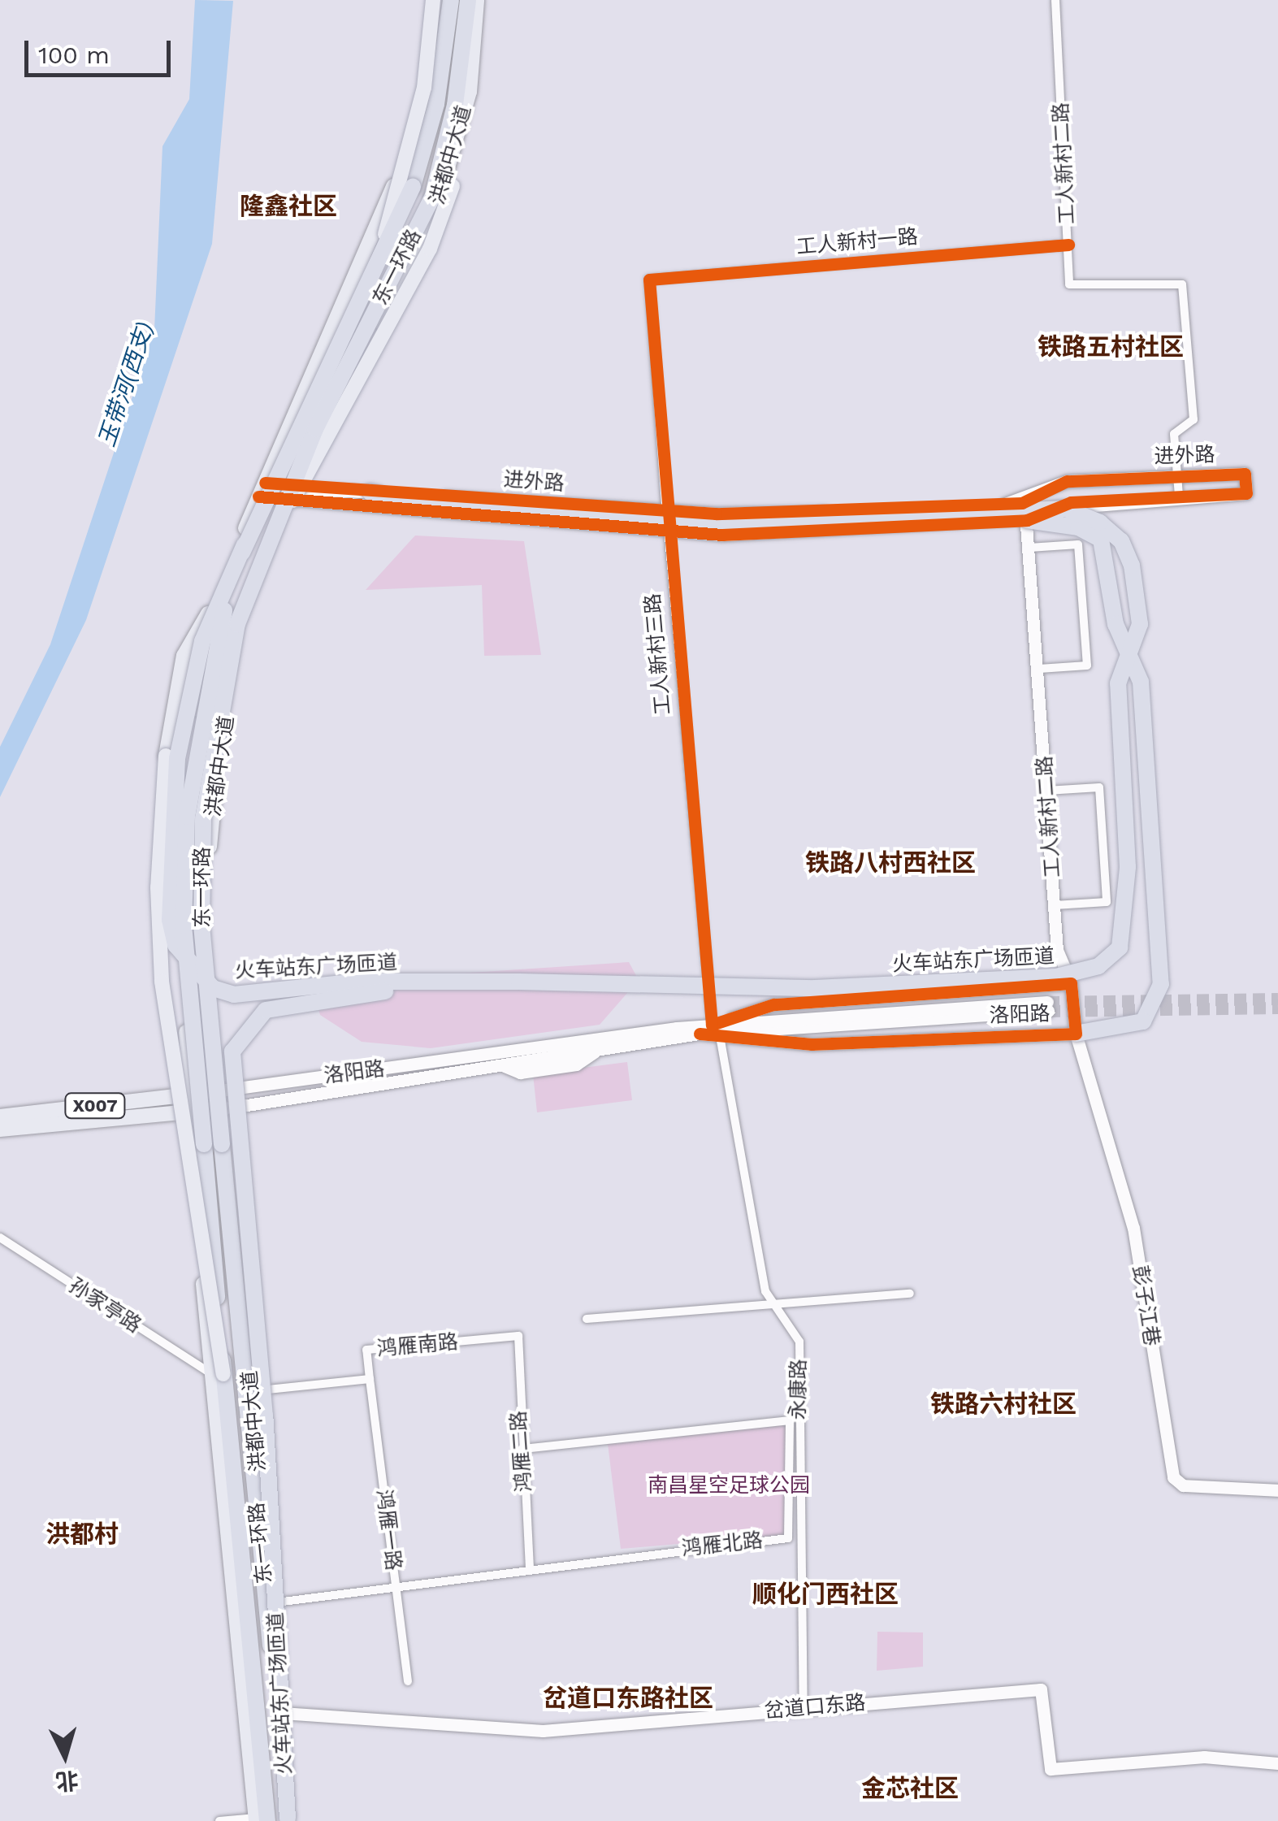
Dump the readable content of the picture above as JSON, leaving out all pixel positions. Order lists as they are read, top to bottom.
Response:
{
  "streets": {
    "highway": ["东一环路", "火车站东广场匝道"],
    "main road": ["洪都中大道", "X007"],
    "street": [
      "工人新村二路",
      "工人新村一路",
      "进外路",
      "工人新村三路",
      "洛阳路",
      "孙家亭路",
      "彭子江巷",
      "鸿雁南路",
      "永康路",
      "鸿雁二路",
      "鸿雁一路",
      "鸿雁北路",
      "岔道口东路"
    ]
  },
  "crossings": [
    ["洪都中大道", "东一环路"],
    ["洪都中大道", "进外路"],
    ["洪都中大道", "火车站东广场匝道"],
    ["洪都中大道", "洛阳路"],
    ["洪都中大道", "X007"],
    ["洪都中大道", "孙家亭路"],
    ["洪都中大道", "鸿雁南路"],
    ["洪都中大道", "鸿雁北路"],
    ["洪都中大道", "岔道口东路"],
    ["工人新村二路", "工人新村一路"],
    ["工人新村二路", "进外路"],
    ["工人新村二路", "火车站东广场匝道"],
    ["工人新村二路", "洛阳路"],
    ["工人新村一路", "工人新村三路"],
    ["东一环路", "火车站东广场匝道"],
    ["东一环路", "孙家亭路"],
    ["进外路", "工人新村三路"],
    ["进外路", "火车站东广场匝道"],
    ["工人新村三路", "洛阳路"],
    ["火车站东广场匝道", "洛阳路"],
    ["火车站东广场匝道", "彭子江巷"],
    ["洛阳路", "X007"],
    ["洛阳路", "彭子江巷"],
    ["洛阳路", "永康路"],
    ["鸿雁南路", "鸿雁二路"],
    ["鸿雁南路", "鸿雁一路"],
    ["永康路", "岔道口东路"],
    ["鸿雁二路", "鸿雁北路"],
    ["鸿雁一路", "鸿雁北路"]
  ],
  "districts": [
    "隆鑫社区",
    "铁路五村社区",
    "铁路八村西社区",
    "铁路六村社区",
    "洪都村",
    "顺化门西社区",
    "岔道口东路社区",
    "金芯社区"
  ],
  "water": ["玉带河(西支)"],
  "parks": ["南昌星空足球公园"],
  "scale_bar": "100 m",
  "north": "bottom"
}
